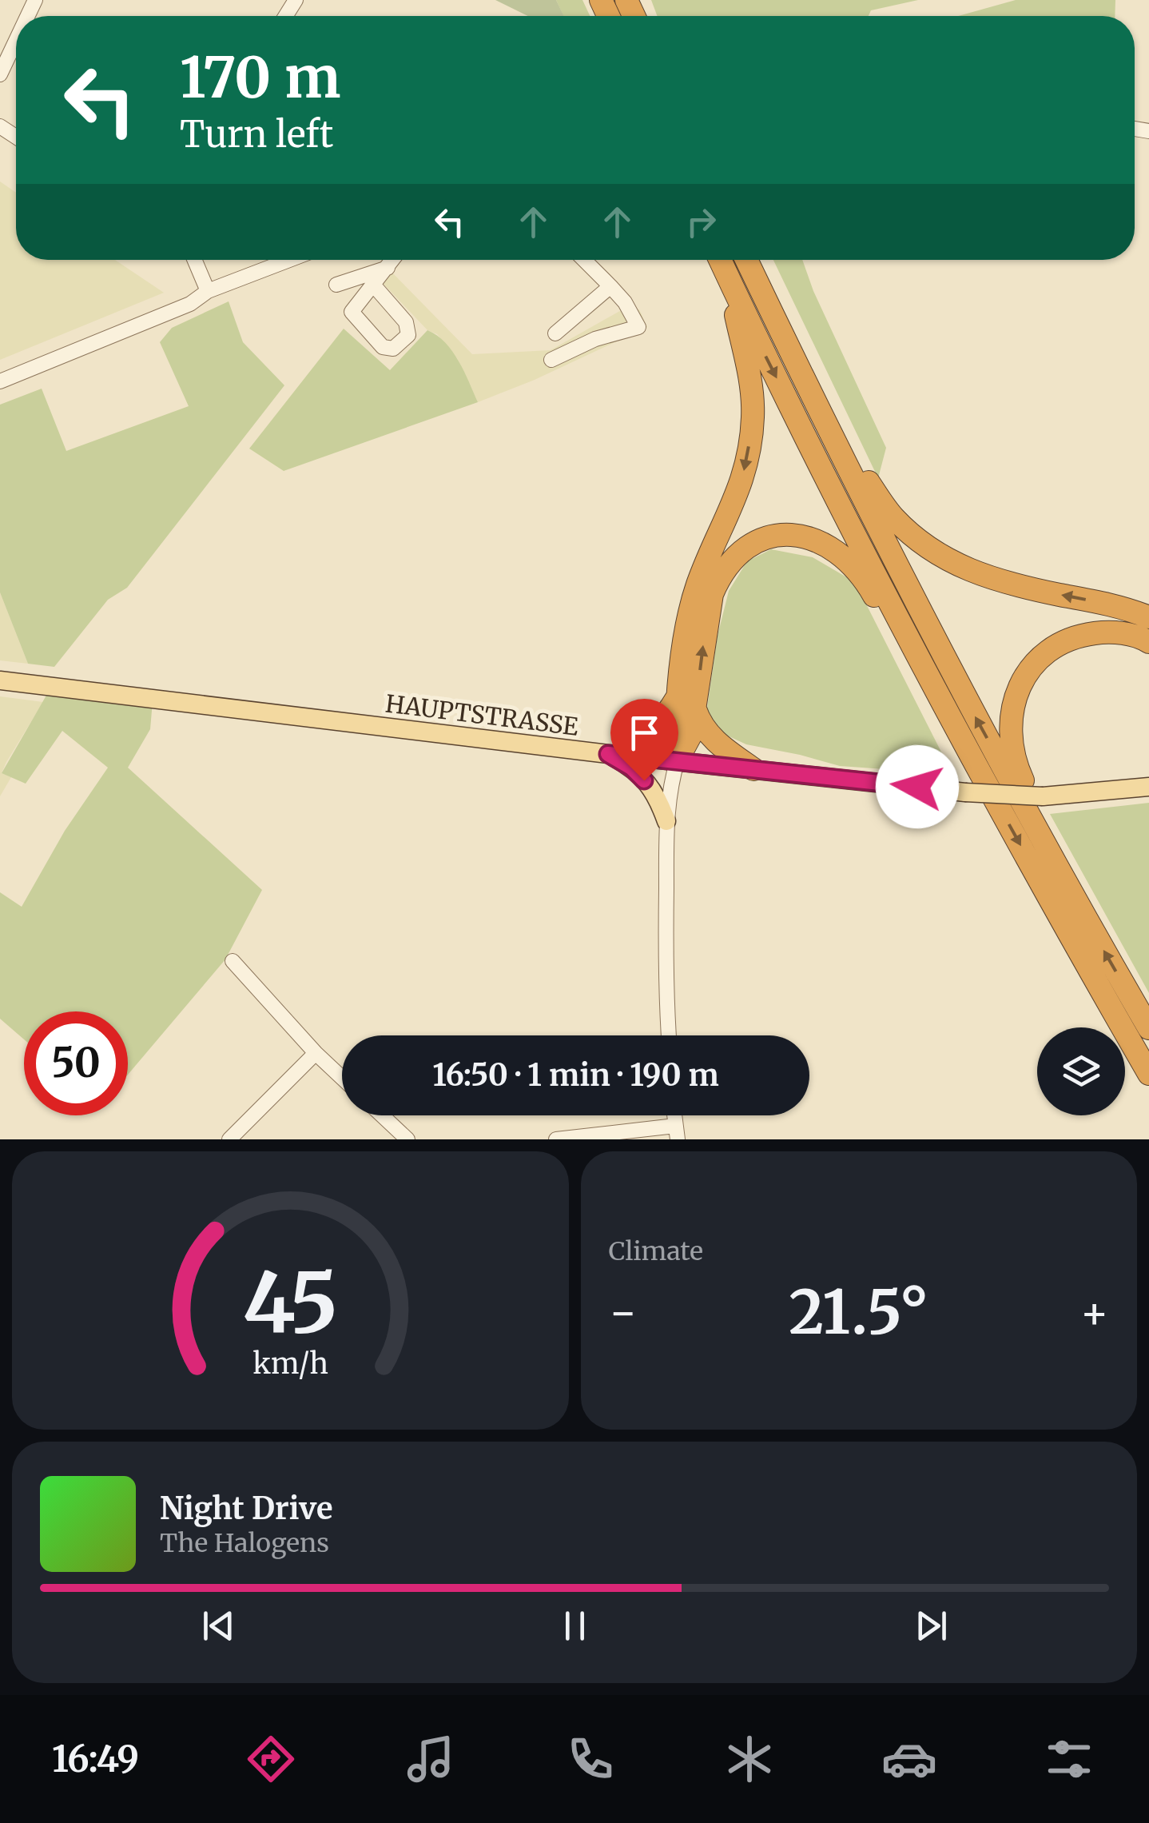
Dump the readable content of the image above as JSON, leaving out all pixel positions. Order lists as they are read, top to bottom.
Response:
{
  "streets": {
    "main road": ["HAUPTSTRASSE"]
  },
  "page": {
    "turn": ["170 m", "Turn left"],
    "limit": "50",
    "trip": "16:50 · 1 min · 190 m",
    "tile": "Climate",
    "heat": ["−", "21.5°", "+"],
    "song": ["Night Drive", "The Halogens"],
    "tabs": "16:49",
    "gauge": ["45", "km/h"]
  }
}
